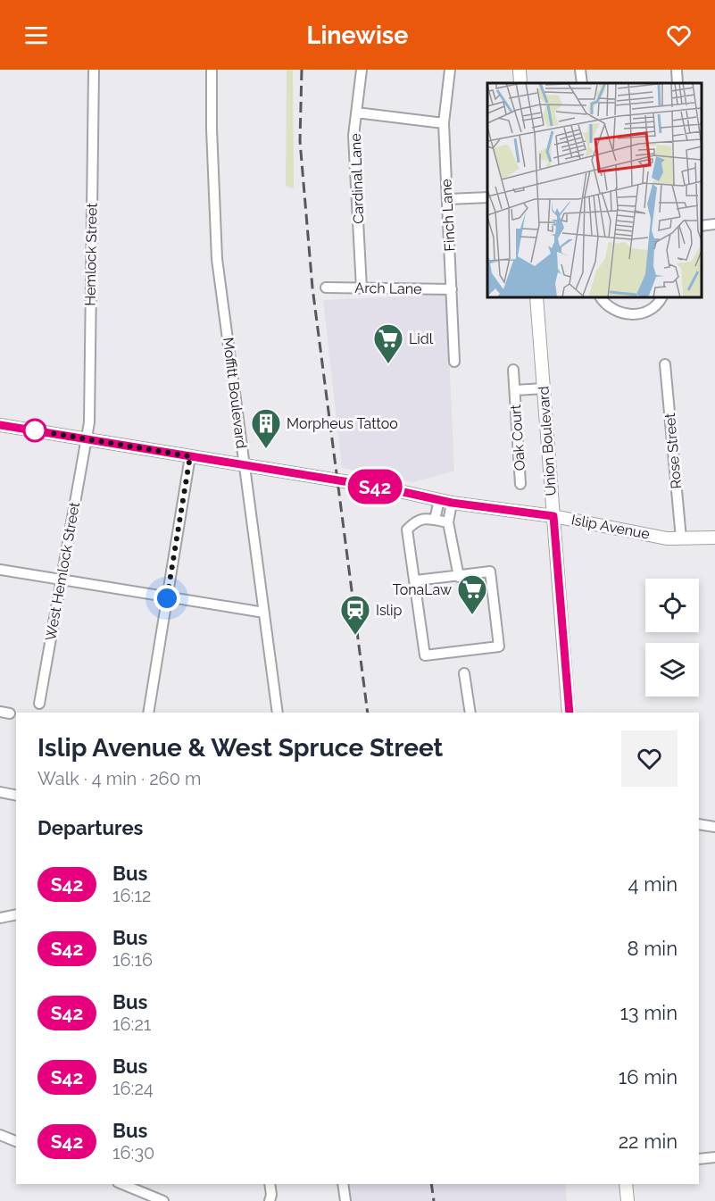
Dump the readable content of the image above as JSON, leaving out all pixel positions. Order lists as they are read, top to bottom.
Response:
{
  "streets": {
    "main road": ["Union Boulevard", "Islip Avenue"],
    "street": [
      "Cardinal Lane",
      "Finch Lane",
      "Hemlock Street",
      "Arch Lane",
      "Moffitt Boulevard",
      "Oak Court",
      "Rose Street",
      "West Hemlock Street"
    ]
  },
  "crossings": [
    ["Cardinal Lane", "Arch Lane"],
    ["Finch Lane", "Arch Lane"],
    ["Hemlock Street", "Islip Avenue"],
    ["Hemlock Street", "West Hemlock Street"],
    ["Moffitt Boulevard", "Islip Avenue"],
    ["Oak Court", "Union Boulevard"],
    ["Union Boulevard", "Islip Avenue"],
    ["Rose Street", "Islip Avenue"],
    ["Islip Avenue", "West Hemlock Street"]
  ],
  "places": {
    "supermarket": ["Lidl", "TonaLaw"],
    "building": ["Morpheus Tattoo"],
    "station": ["Islip"]
  },
  "lines": ["bus line S42"],
  "page": {
    "header": "Linewise",
    "on_map": "S42",
    "heading": [
      ["Islip Avenue & West Spruce Street", "Walk · 4 min · 260 m"],
      "Departures"
    ],
    "list": [
      {
        "mark": "S42",
        "name": "Bus",
        "note": "16:12",
        "value": "4 min"
      },
      {
        "mark": "S42",
        "name": "Bus",
        "note": "16:16",
        "value": "8 min"
      },
      {
        "mark": "S42",
        "name": "Bus",
        "note": "16:21",
        "value": "13 min"
      },
      {
        "mark": "S42",
        "name": "Bus",
        "note": "16:24",
        "value": "16 min"
      },
      {
        "mark": "S42",
        "name": "Bus",
        "note": "16:30",
        "value": "22 min"
      }
    ]
  }
}
